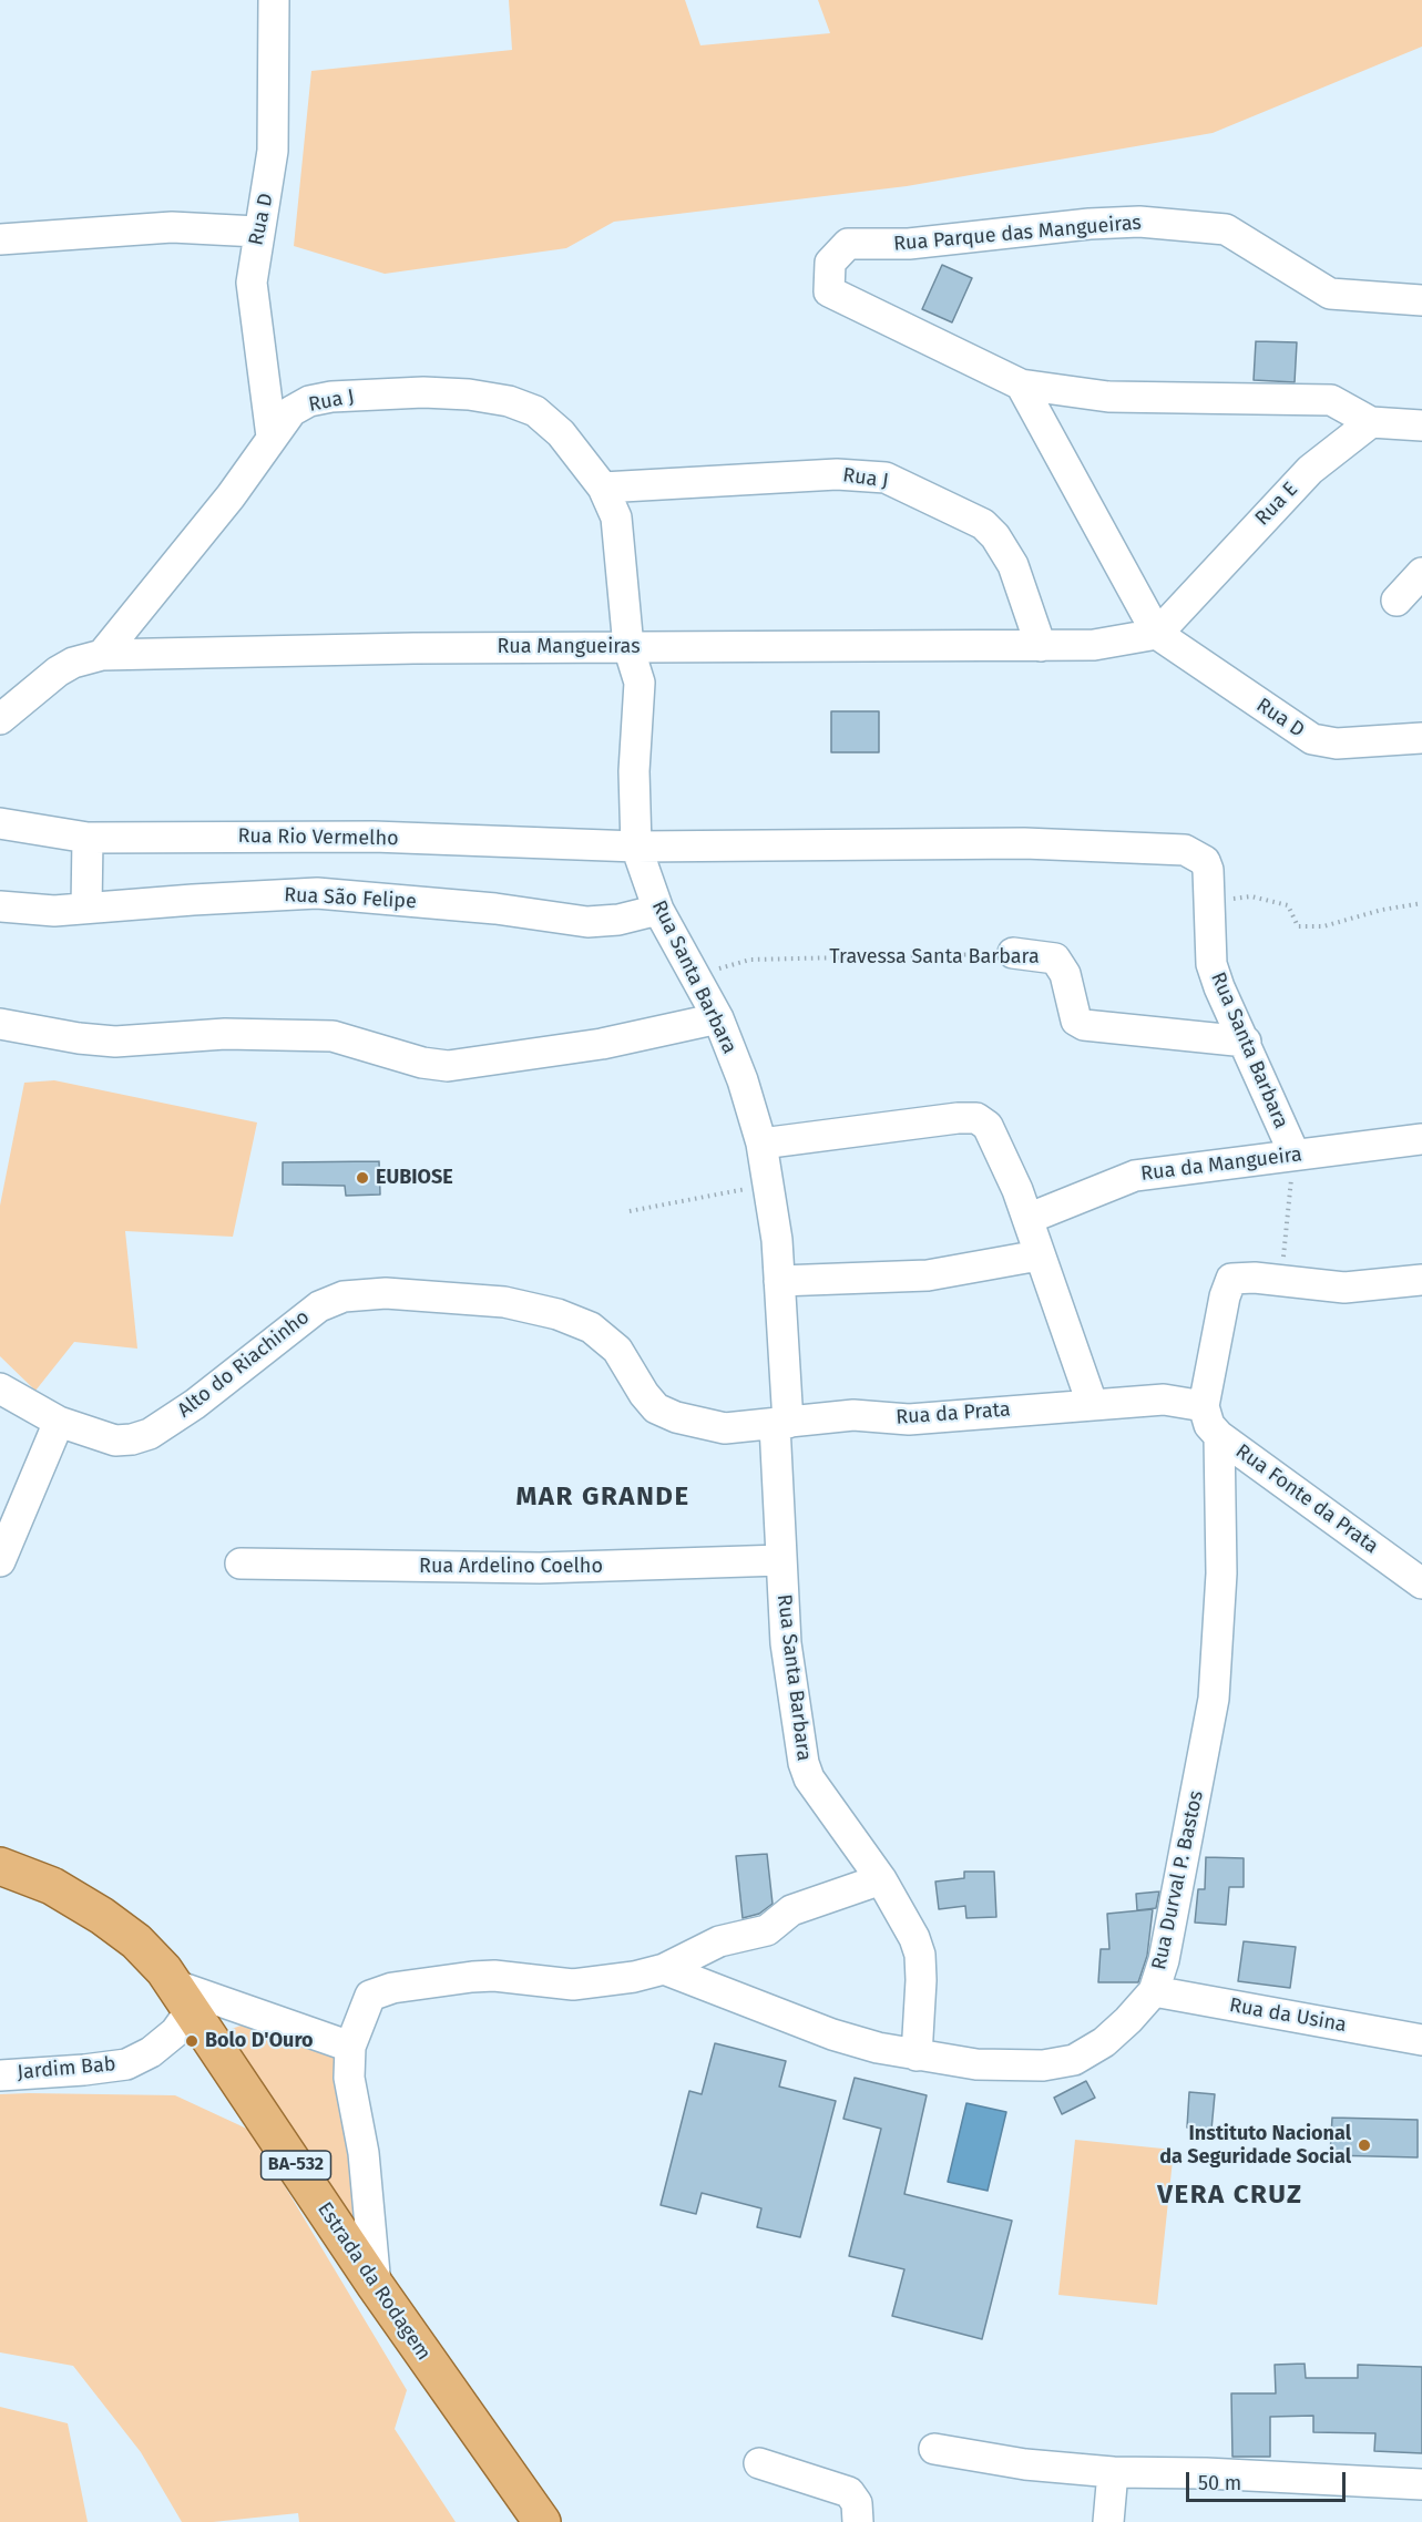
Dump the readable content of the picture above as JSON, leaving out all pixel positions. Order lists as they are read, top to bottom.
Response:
{
  "streets": {
    "main road": ["BA-532", "Estrada da Rodagem"],
    "street": [
      "Rua D",
      "Rua Parque das Mangueiras",
      "Rua J",
      "Rua E",
      "Rua Mangueiras",
      "Rua Rio Vermelho",
      "Rua São Felipe",
      "Travessa Santa Barbara",
      "Rua Santa Barbara",
      "Rua da Mangueira",
      "Alto do Riachinho",
      "Rua da Prata",
      "Rua Fonte da Prata",
      "Rua Ardelino Coelho",
      "Rua Durval P. Bastos",
      "Rua da Usina",
      "Jardim Bab"
    ]
  },
  "crossings": [
    ["Rua D", "Rua J"],
    ["Rua D", "Rua E"],
    ["Rua D", "Rua Mangueiras"],
    ["Rua J", "Rua Mangueiras"],
    ["Rua J", "Rua Rio Vermelho"],
    ["Rua J", "Rua Santa Barbara"],
    ["Rua E", "Rua Mangueiras"],
    ["Rua Rio Vermelho", "Rua Santa Barbara"],
    ["Rua São Felipe", "Rua Santa Barbara"],
    ["Travessa Santa Barbara", "Rua Santa Barbara"],
    ["Rua Santa Barbara", "Rua da Mangueira"],
    ["Rua Santa Barbara", "Alto do Riachinho"],
    ["Rua Santa Barbara", "Rua da Prata"],
    ["Rua Santa Barbara", "Rua Ardelino Coelho"],
    ["Rua Santa Barbara", "Rua Durval P. Bastos"],
    ["Alto do Riachinho", "Rua da Prata"],
    ["Rua Fonte da Prata", "Rua Durval P. Bastos"],
    ["Rua Durval P. Bastos", "Rua da Usina"],
    ["Jardim Bab", "Estrada da Rodagem"]
  ],
  "districts": ["MAR GRANDE", "VERA CRUZ"],
  "places": ["EUBIOSE", "Bolo D'Ouro", "Instituto Nacional da Seguridade Social"],
  "scale_bar": "50 m"
}
